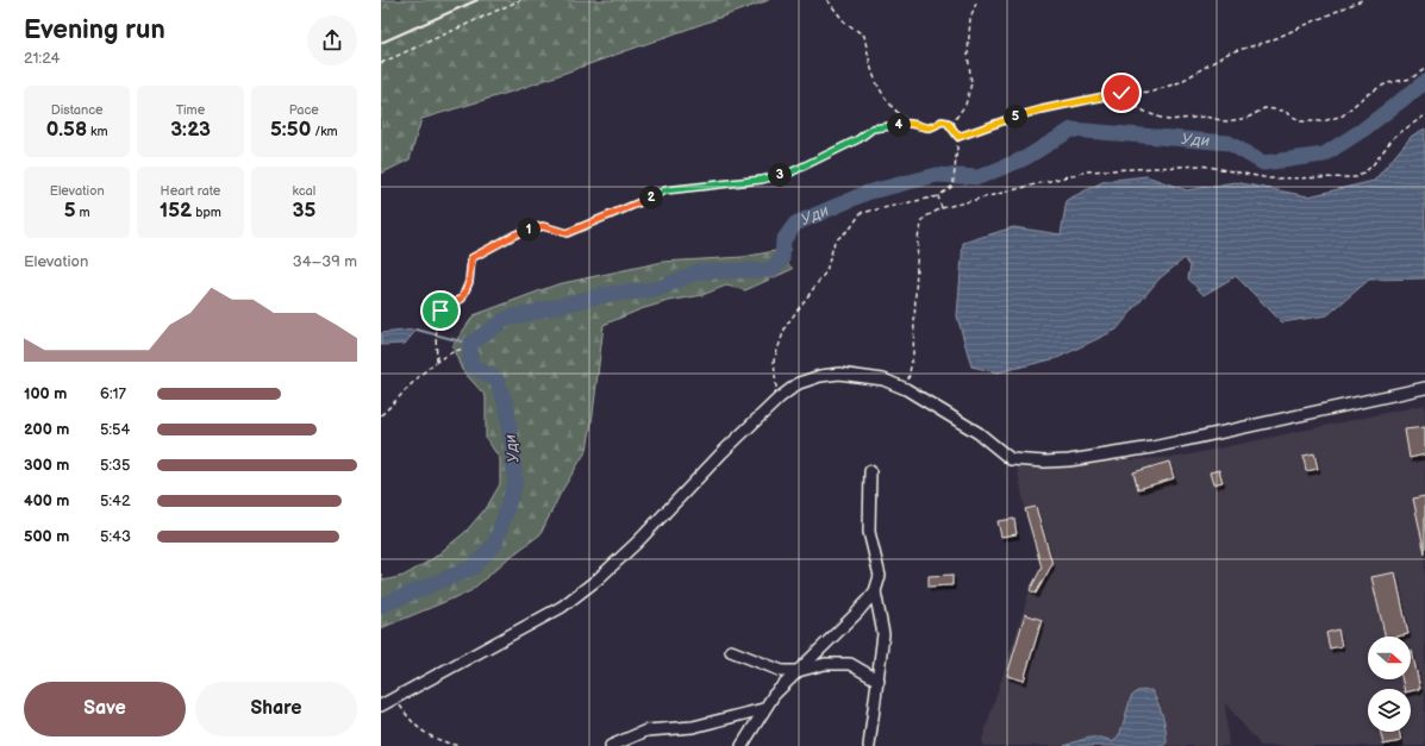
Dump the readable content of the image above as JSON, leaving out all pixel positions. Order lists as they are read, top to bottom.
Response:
{
  "water": ["Уди"],
  "north": "right",
  "page": {
    "heading": ["Evening run", "21:24"],
    "stats": [
      ["Distance", "0.58 km"],
      ["Time", "3:23"],
      ["Pace", "5:50 /km"],
      ["Elevation", "5 m"],
      ["Heart rate", "152 bpm"],
      ["kcal", "35"]
    ],
    "pins": [
      "5",
      "4",
      "3",
      "2",
      "1"
    ],
    "chart": ["Elevation", "34–39 m"],
    "list": [
      {
        "name": "100 m",
        "note": "6:17"
      },
      {
        "name": "200 m",
        "note": "5:54"
      },
      {
        "name": "300 m",
        "note": "5:35"
      },
      {
        "name": "400 m",
        "note": "5:42"
      },
      {
        "name": "500 m",
        "note": "5:43"
      }
    ],
    "buttons": ["Save", "Share"]
  }
}
